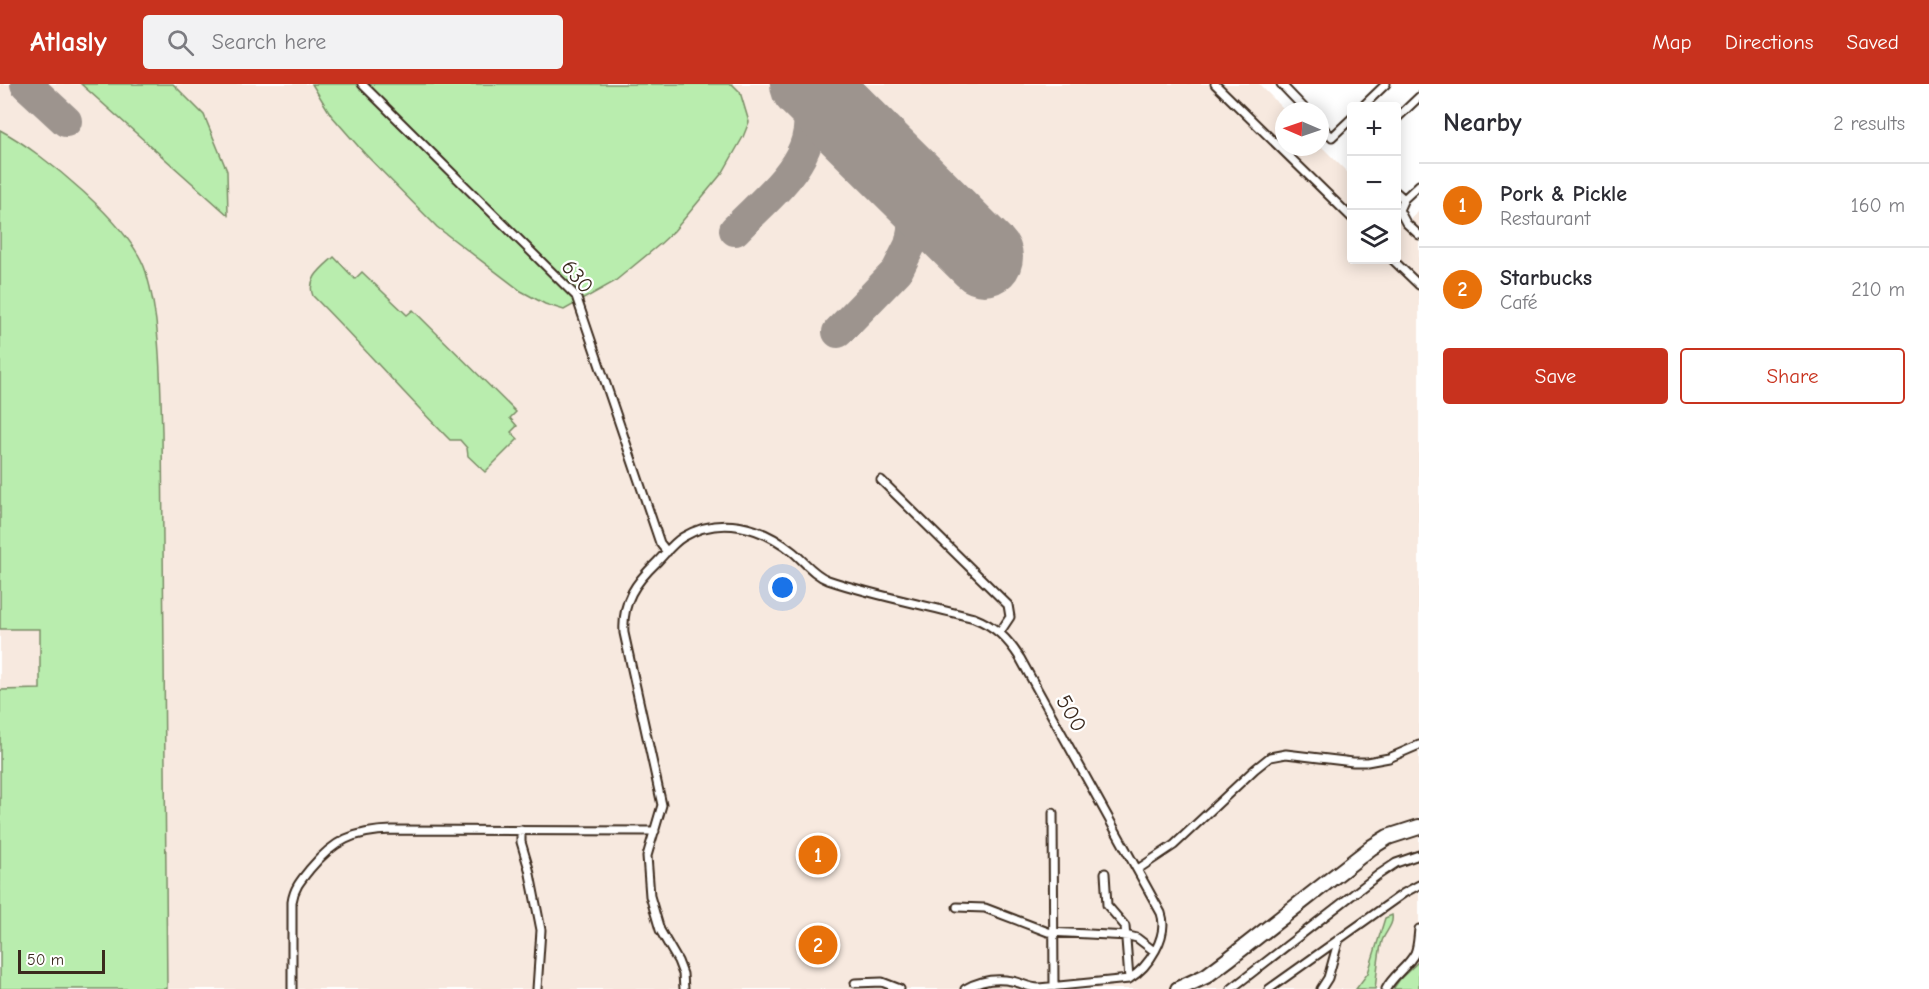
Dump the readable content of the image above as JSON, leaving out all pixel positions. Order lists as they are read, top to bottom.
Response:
{
  "streets": {
    "lane": ["630", "500"]
  },
  "crossings": [
    ["630", "500"]
  ],
  "scale_bar": "50 m",
  "north": "left",
  "page": {
    "header": "Atlasly",
    "search": "Search here",
    "nav": ["Map", "Directions", "Saved"],
    "heading": ["Nearby", "2 results"],
    "map_buttons": ["+", "−"],
    "list": [
      {
        "mark": "1",
        "name": "Pork & Pickle",
        "note": "Restaurant",
        "value": "160 m"
      },
      {
        "mark": "2",
        "name": "Starbucks",
        "note": "Café",
        "value": "210 m"
      }
    ],
    "buttons": ["Save", "Share"],
    "pins": ["1", "2"],
    "scale": "50 m"
  }
}
